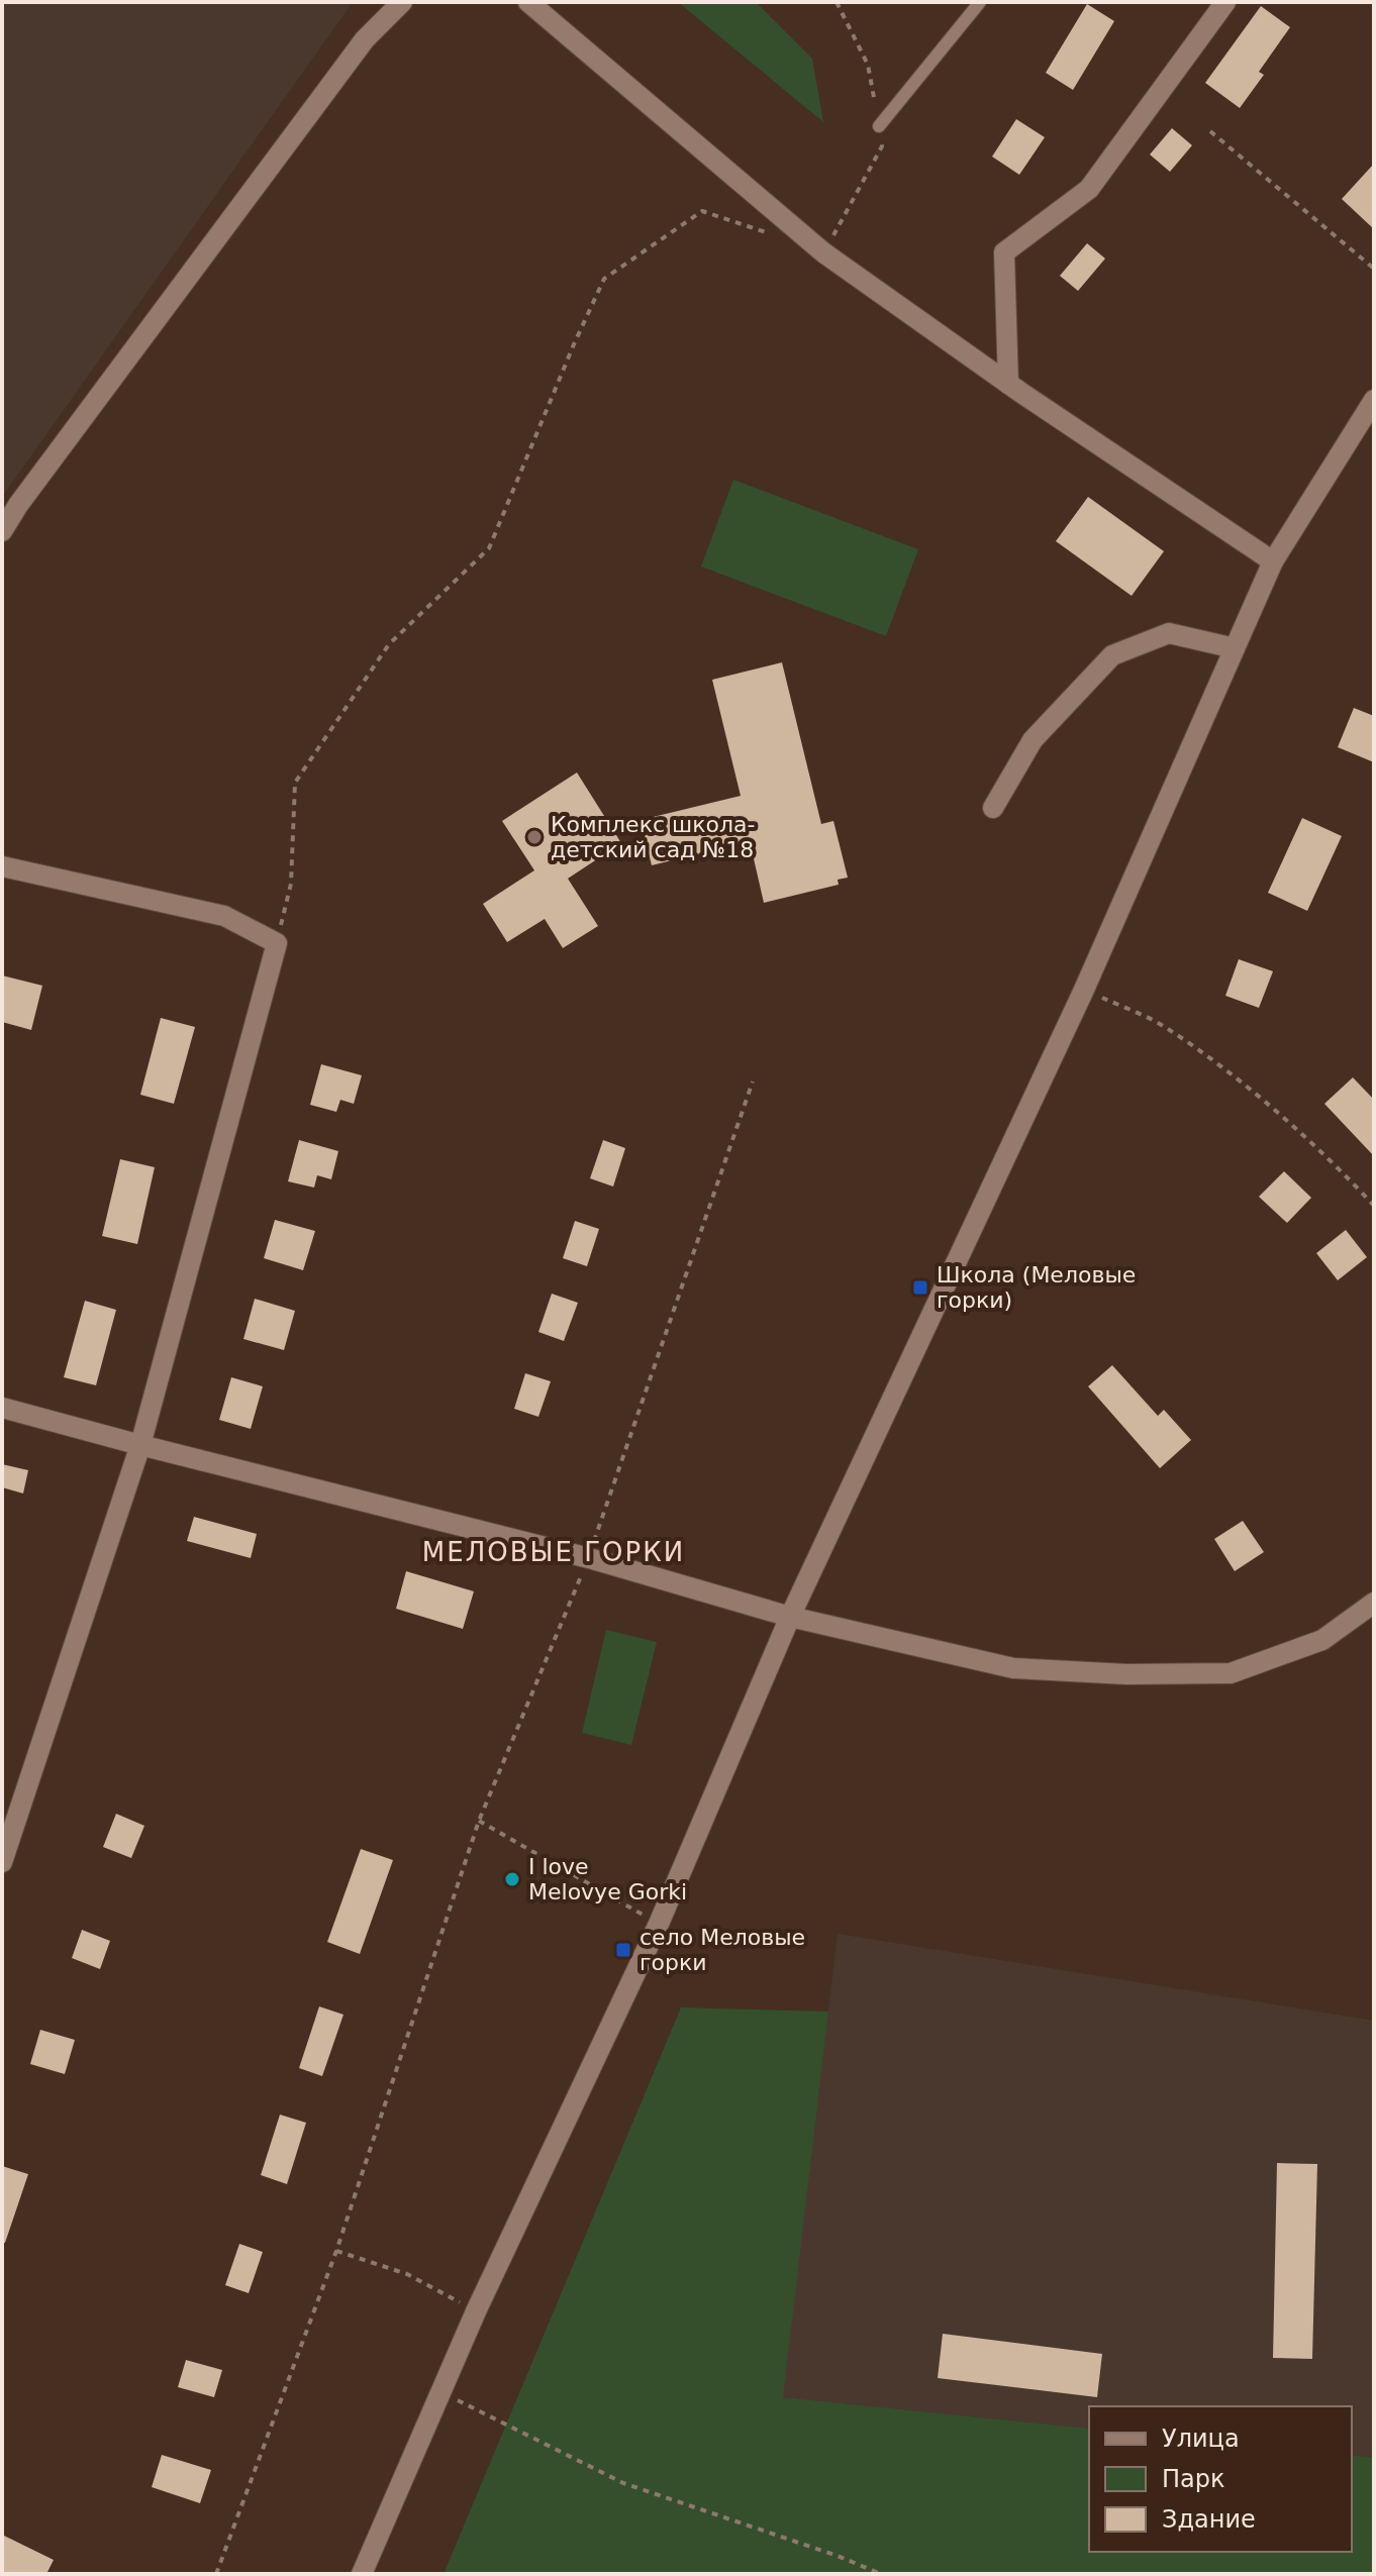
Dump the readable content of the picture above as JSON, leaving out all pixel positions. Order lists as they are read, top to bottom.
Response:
{
  "districts": ["МЕЛОВЫЕ ГОРКИ"],
  "places": {
    "other": ["Комплекс школа- детский сад №18", "I love Melovye Gorki"],
    "transit": ["Школа (Меловые горки)", "село Меловые горки"]
  },
  "legend": ["Улица", "Парк", "Здание"]
}
